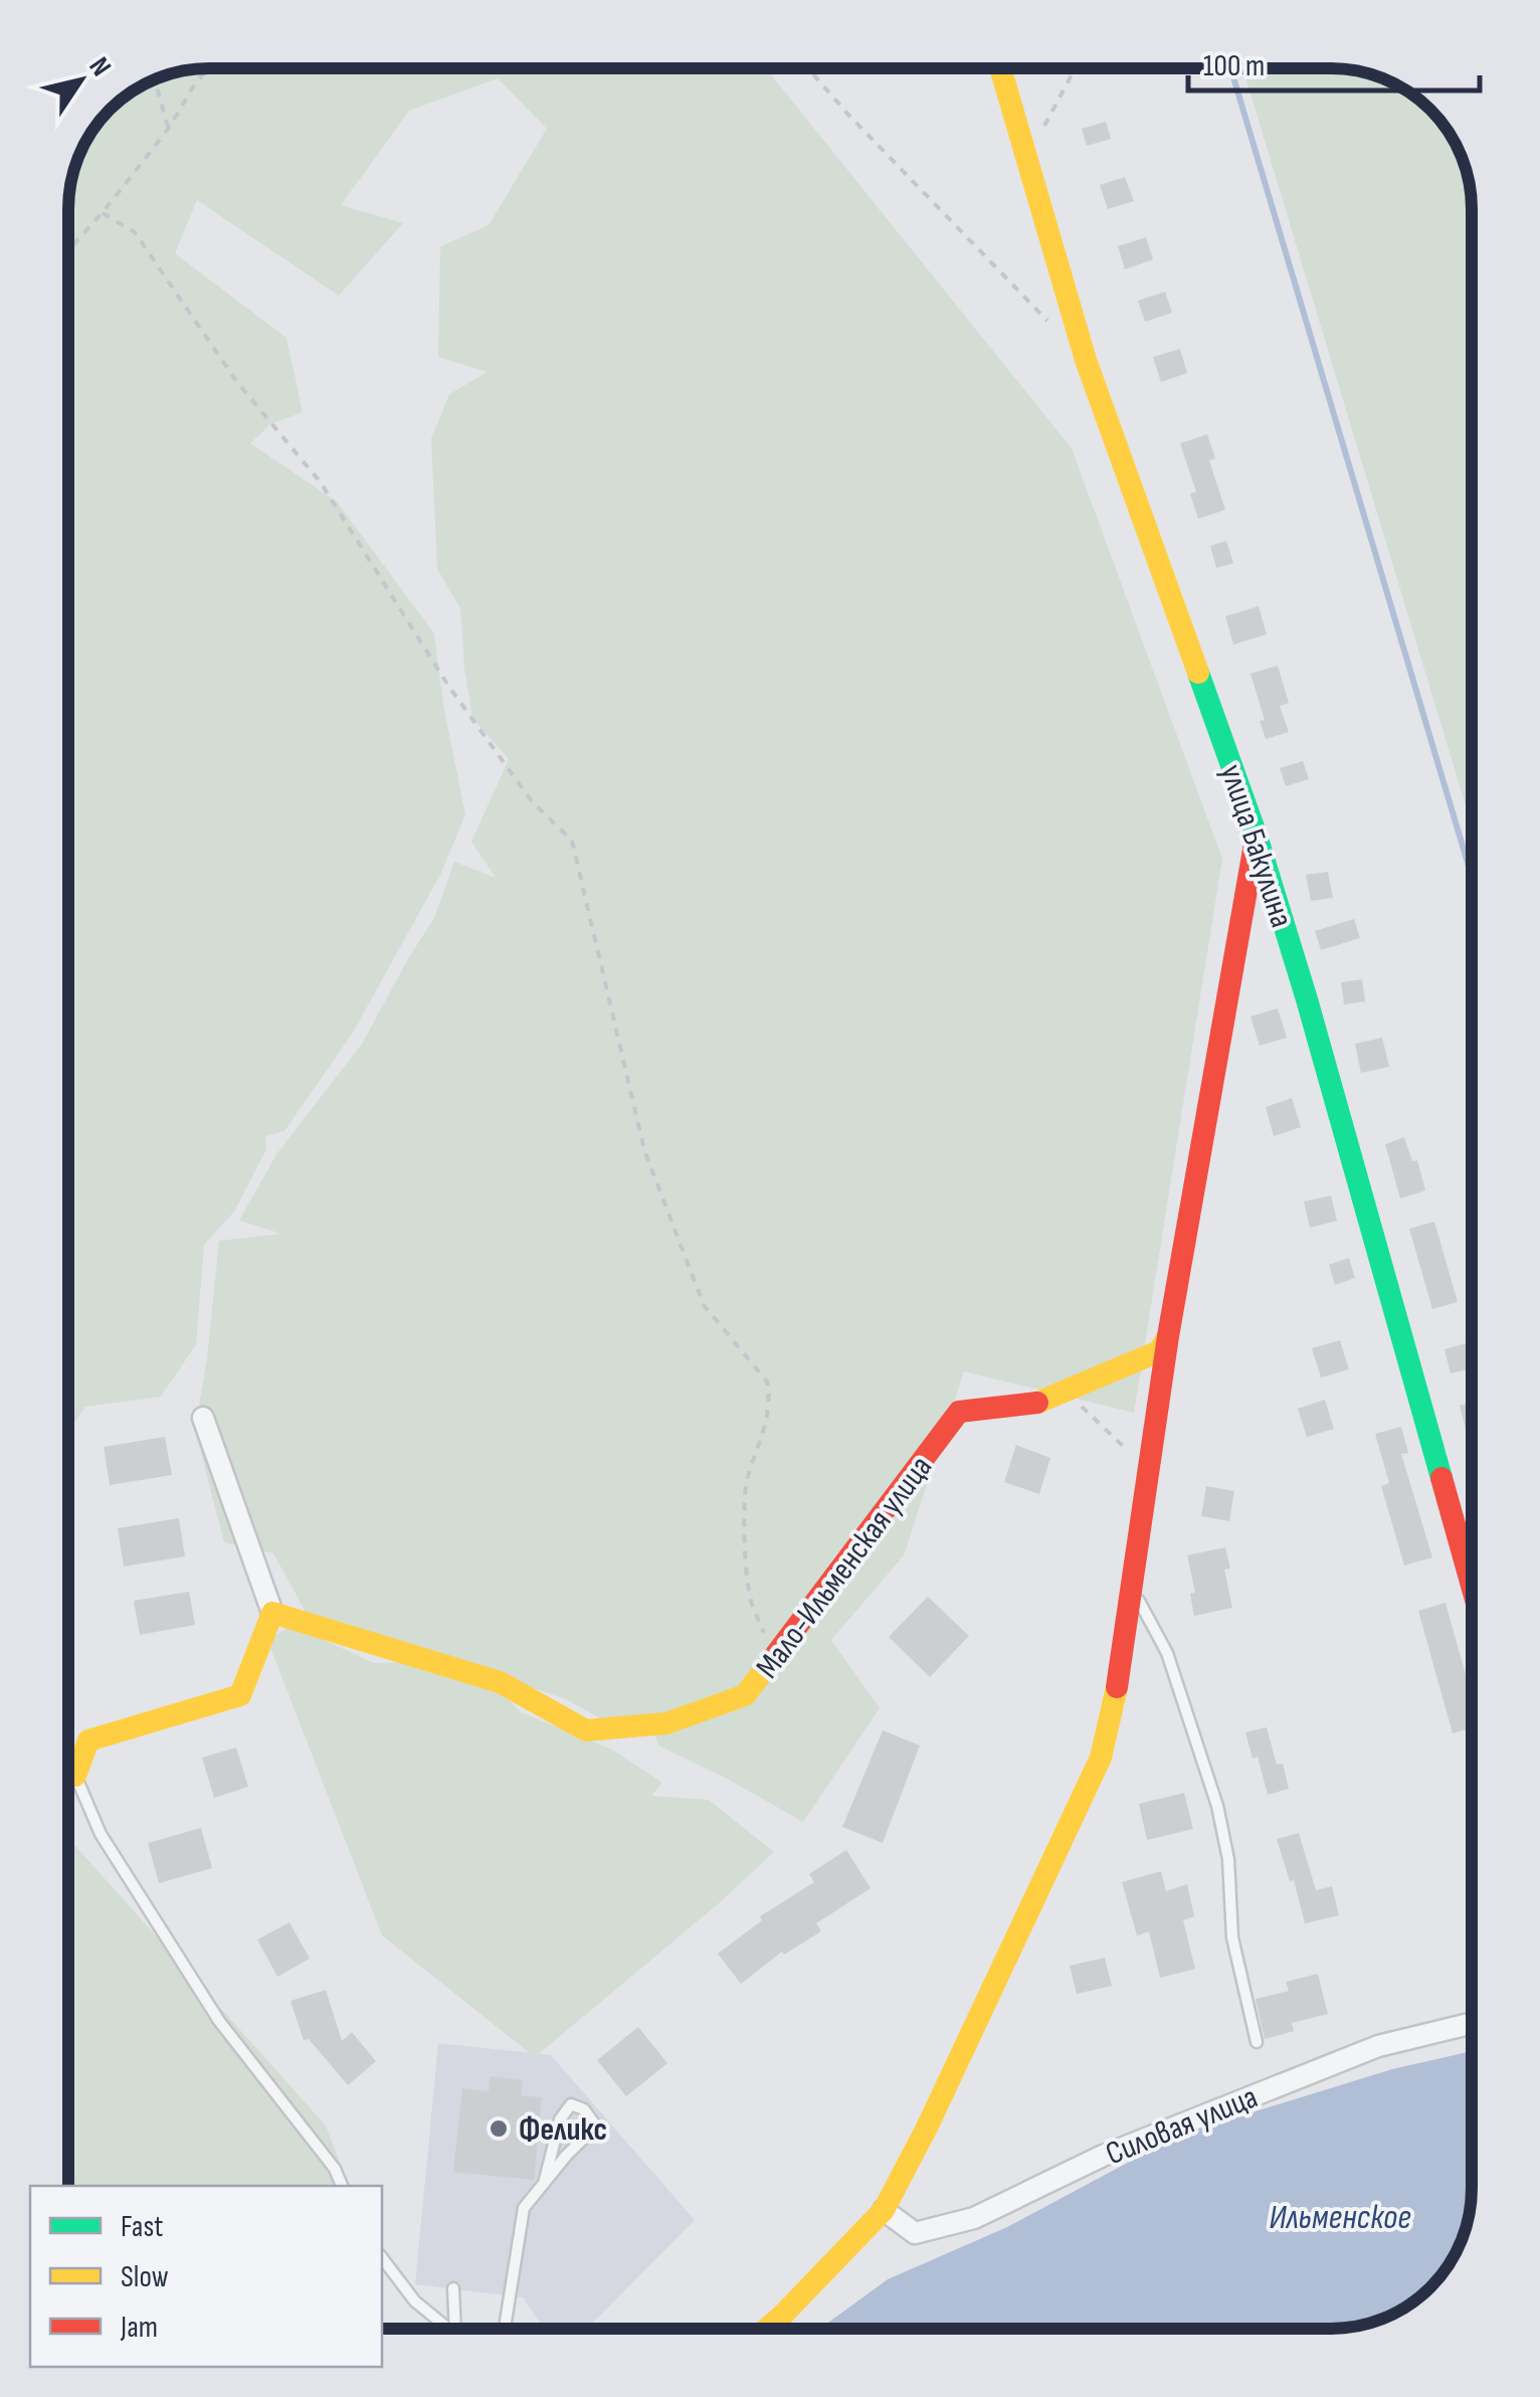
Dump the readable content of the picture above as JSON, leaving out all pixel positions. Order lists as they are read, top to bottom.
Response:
{
  "streets": {
    "street": ["улица Бакулина", "Мало-Ильменская улица", "Силовая улица"]
  },
  "water": ["Ильменское"],
  "places": ["Феликс"],
  "legend": ["Fast", "Slow", "Jam"],
  "scale_bar": "100 m",
  "north": "top right"
}
